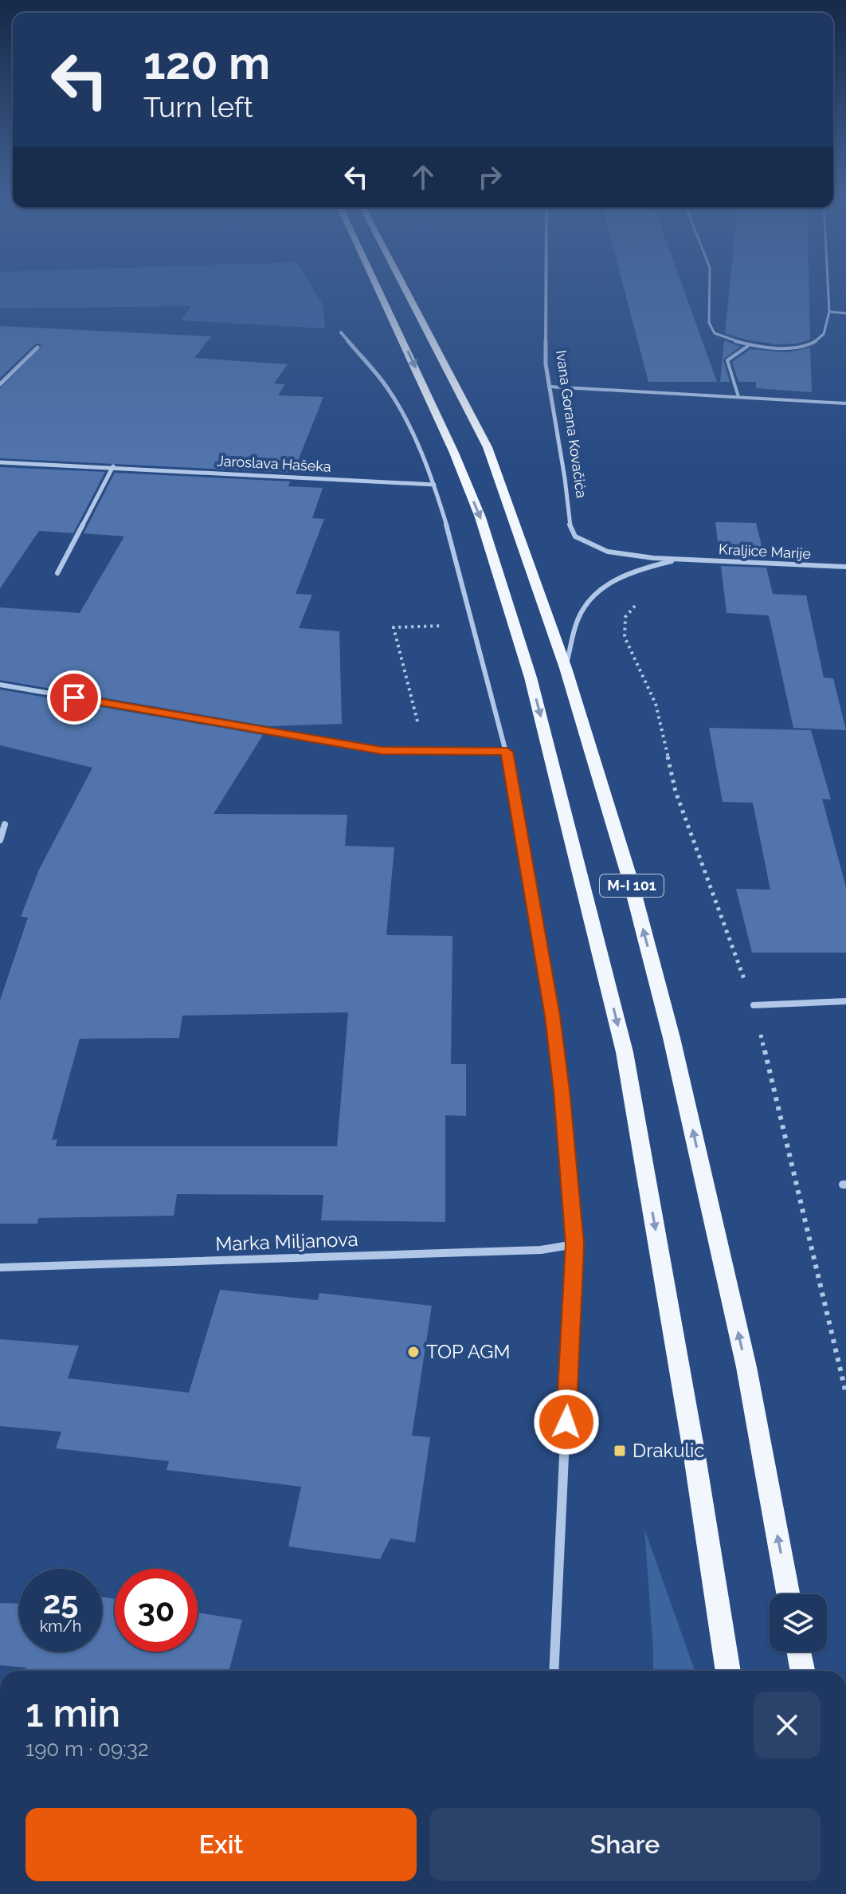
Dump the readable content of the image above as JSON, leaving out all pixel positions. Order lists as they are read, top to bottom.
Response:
{
  "streets": {
    "main road": ["M-I 101"],
    "street": [
      "Ivana Gorana Kovačića",
      "Jaroslava Hašeka",
      "Kraljice Marije",
      "Marka Miljanova"
    ]
  },
  "crossings": [
    ["Ivana Gorana Kovačića", "Kraljice Marije"]
  ],
  "places": {
    "other": ["TOP AGM"],
    "transit": ["Drakulic"]
  },
  "page": {
    "turn": ["120 m", "Turn left"],
    "speed": "25 km/h",
    "limit": "30",
    "heading": ["1 min", "190 m · 09:32"],
    "buttons": ["Exit", "Share"]
  }
}
